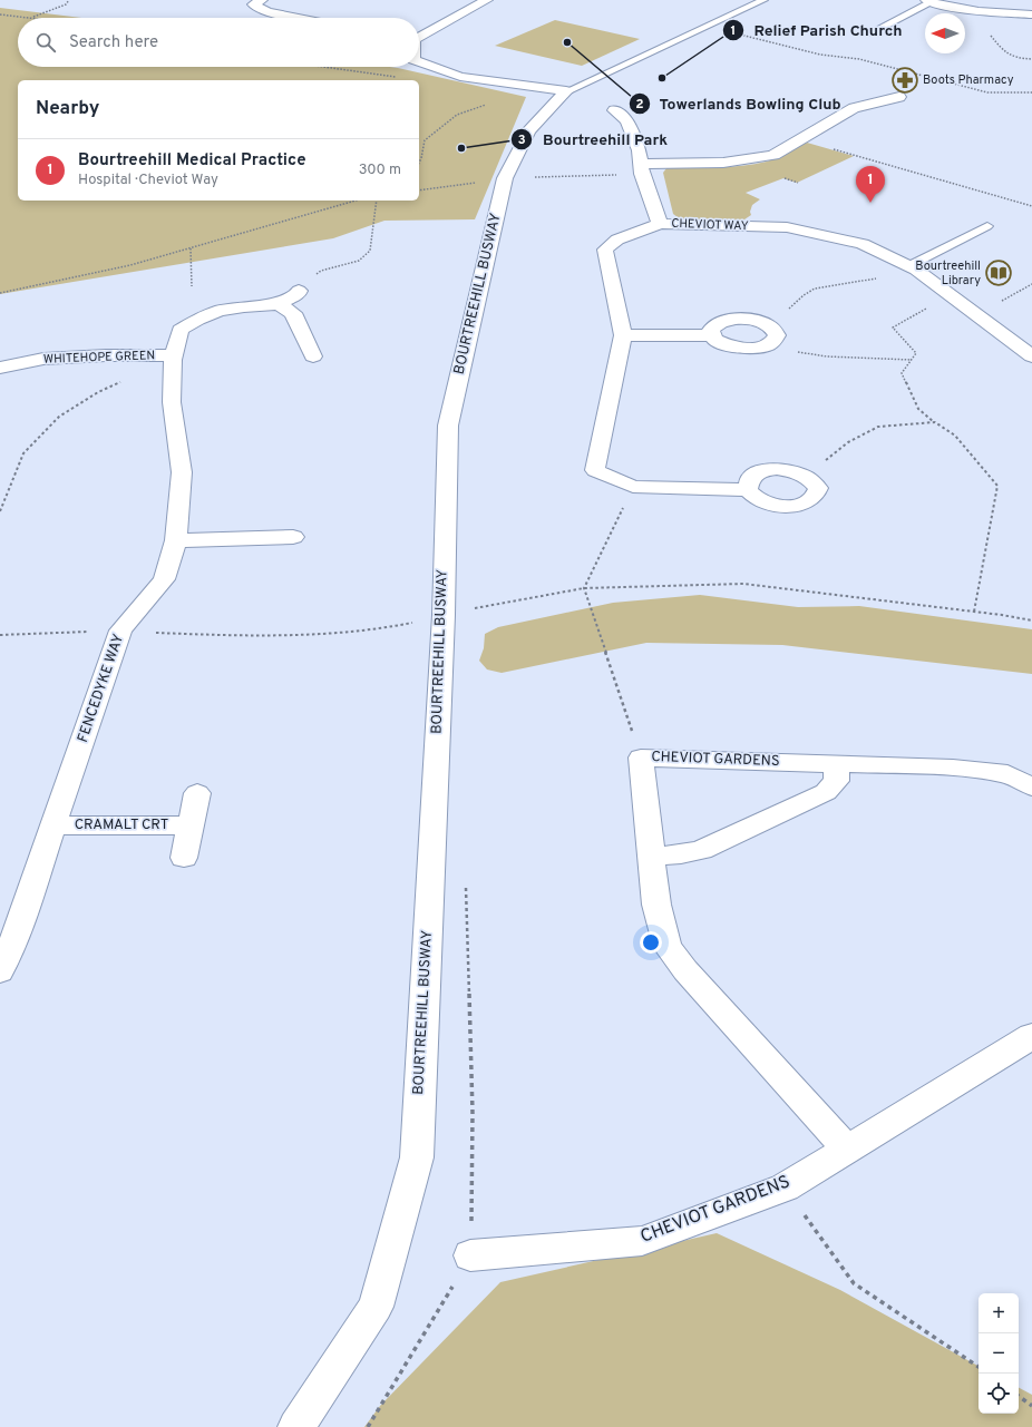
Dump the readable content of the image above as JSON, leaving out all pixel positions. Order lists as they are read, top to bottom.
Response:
{
  "streets": {
    "street": [
      "CHEVIOT WAY",
      "BOURTREEHILL BUSWAY",
      "WHITEHOPE GREEN",
      "FENCEDYKE WAY",
      "CHEVIOT GARDENS",
      "CRAMALT CRT"
    ]
  },
  "crossings": [
    ["WHITEHOPE GREEN", "FENCEDYKE WAY"],
    ["FENCEDYKE WAY", "CRAMALT CRT"]
  ],
  "places": {
    "other": ["Towerlands Bowling Club", "Relief Parish Church", "Bourtreehill Park"],
    "pharmacy": ["Boots Pharmacy"],
    "library": ["Bourtreehill Library"]
  },
  "north": "left",
  "page": {
    "search": "Search here",
    "heading": "Nearby",
    "list": [
      {
        "mark": "1",
        "name": "Bourtreehill Medical Practice",
        "note": "Hospital · Cheviot Way",
        "value": "300 m"
      }
    ],
    "pins": "1",
    "map_buttons": ["+", "−"]
  }
}
